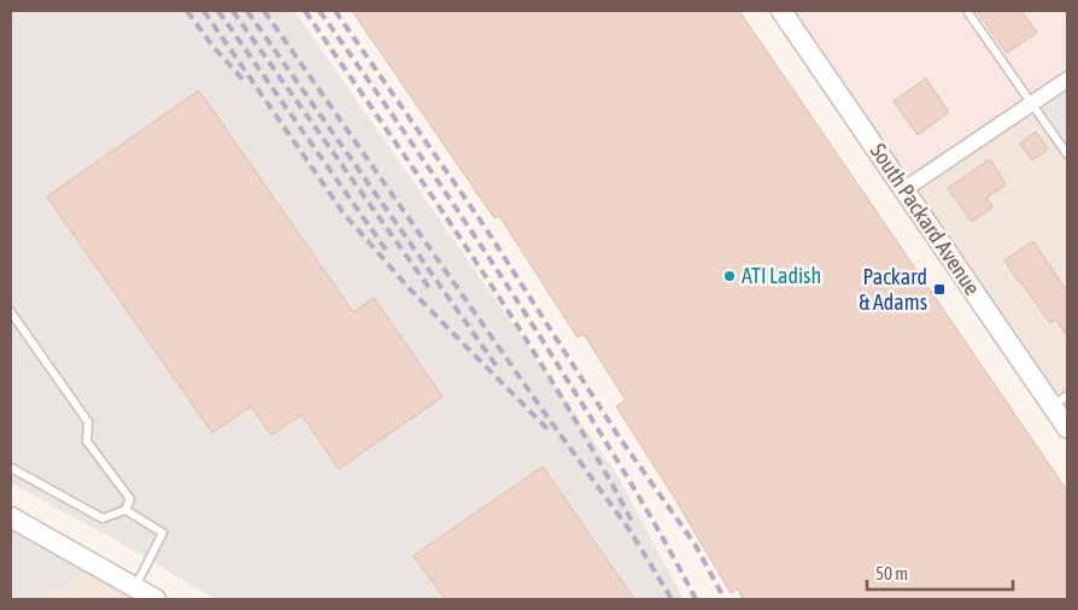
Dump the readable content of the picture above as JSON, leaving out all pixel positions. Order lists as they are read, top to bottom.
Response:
{
  "streets": {
    "street": ["South Packard Avenue"]
  },
  "places": {
    "other": ["ATI Ladish"],
    "transit": ["Packard & Adams"]
  },
  "scale_bar": "50 m"
}
